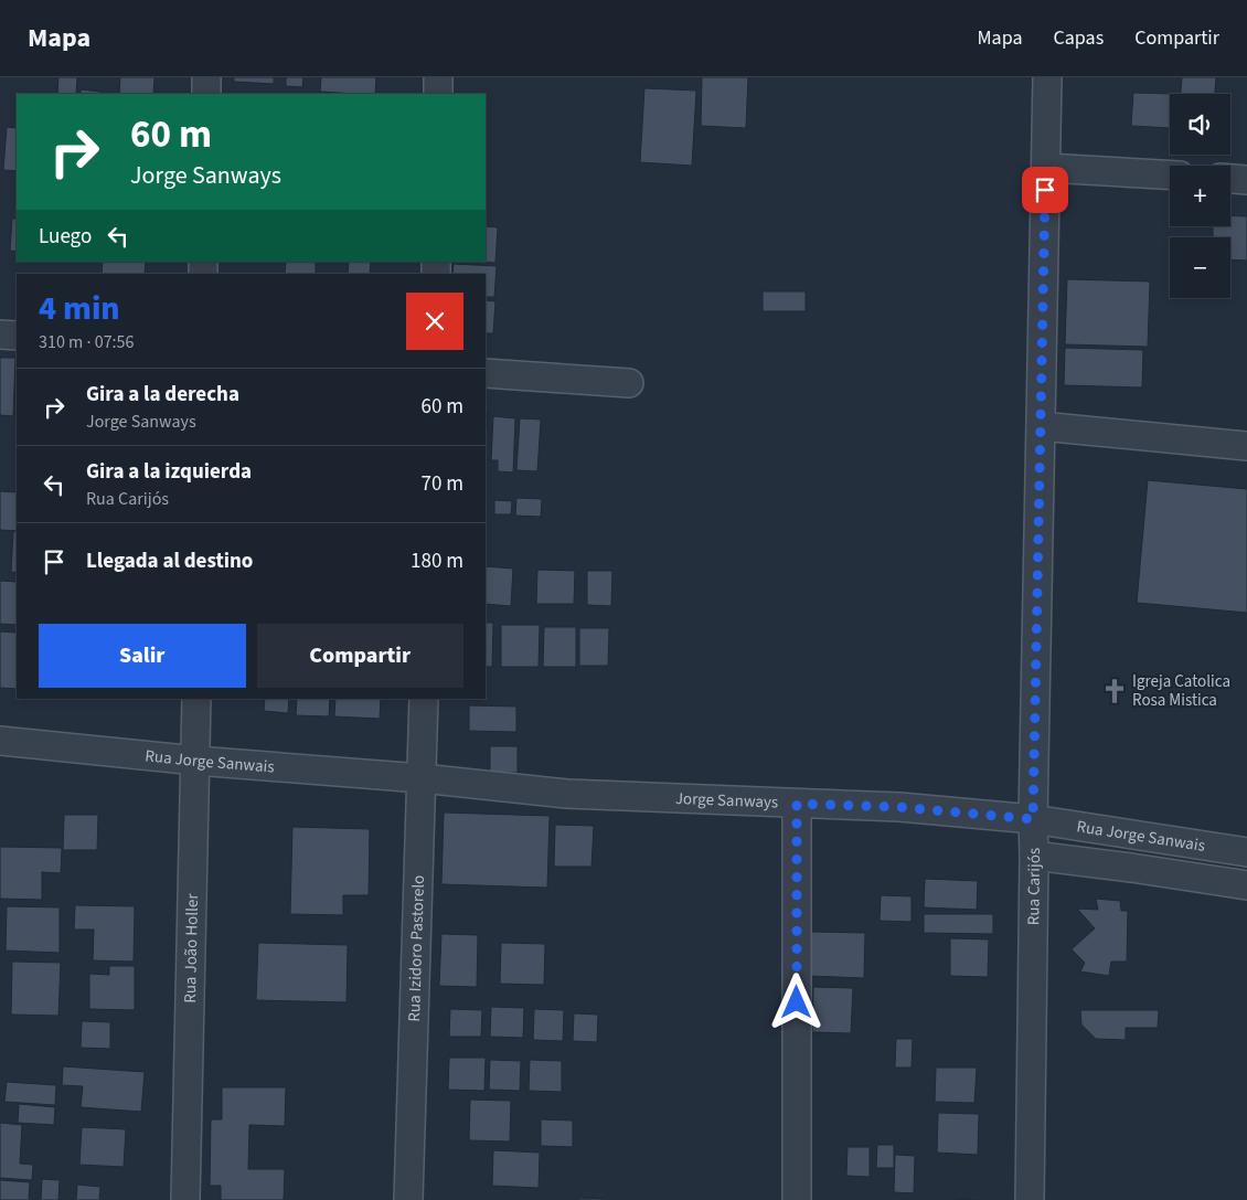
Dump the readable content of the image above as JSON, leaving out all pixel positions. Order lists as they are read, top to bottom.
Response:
{
  "streets": {
    "street": [
      "Rua Jorge Sanwais",
      "Jorge Sanways",
      "Rua Carijós",
      "Rua João Holler",
      "Rua Izidoro Pastorelo"
    ]
  },
  "crossings": [
    ["Rua Jorge Sanwais", "Jorge Sanways"],
    ["Rua Jorge Sanwais", "Rua Carijós"],
    ["Rua Jorge Sanwais", "Rua João Holler"],
    ["Rua Jorge Sanwais", "Rua Izidoro Pastorelo"],
    ["Jorge Sanways", "Rua Carijós"],
    ["Jorge Sanways", "Rua Izidoro Pastorelo"]
  ],
  "places": {
    "church": ["Igreja Catolica Rosa Mistica"]
  },
  "page": {
    "header": "Mapa",
    "nav": ["Mapa", "Capas", "Compartir"],
    "map_buttons": ["+", "−"],
    "turn": ["60 m", "Jorge Sanways"],
    "then": "Luego",
    "heading": ["4 min", "310 m · 07:56"],
    "list": [
      {
        "name": "Gira a la derecha",
        "note": "Jorge Sanways",
        "value": "60 m"
      },
      {
        "name": "Gira a la izquierda",
        "note": "Rua Carijós",
        "value": "70 m"
      },
      {
        "name": "Llegada al destino",
        "value": "180 m"
      }
    ],
    "buttons": ["Salir", "Compartir"]
  }
}
